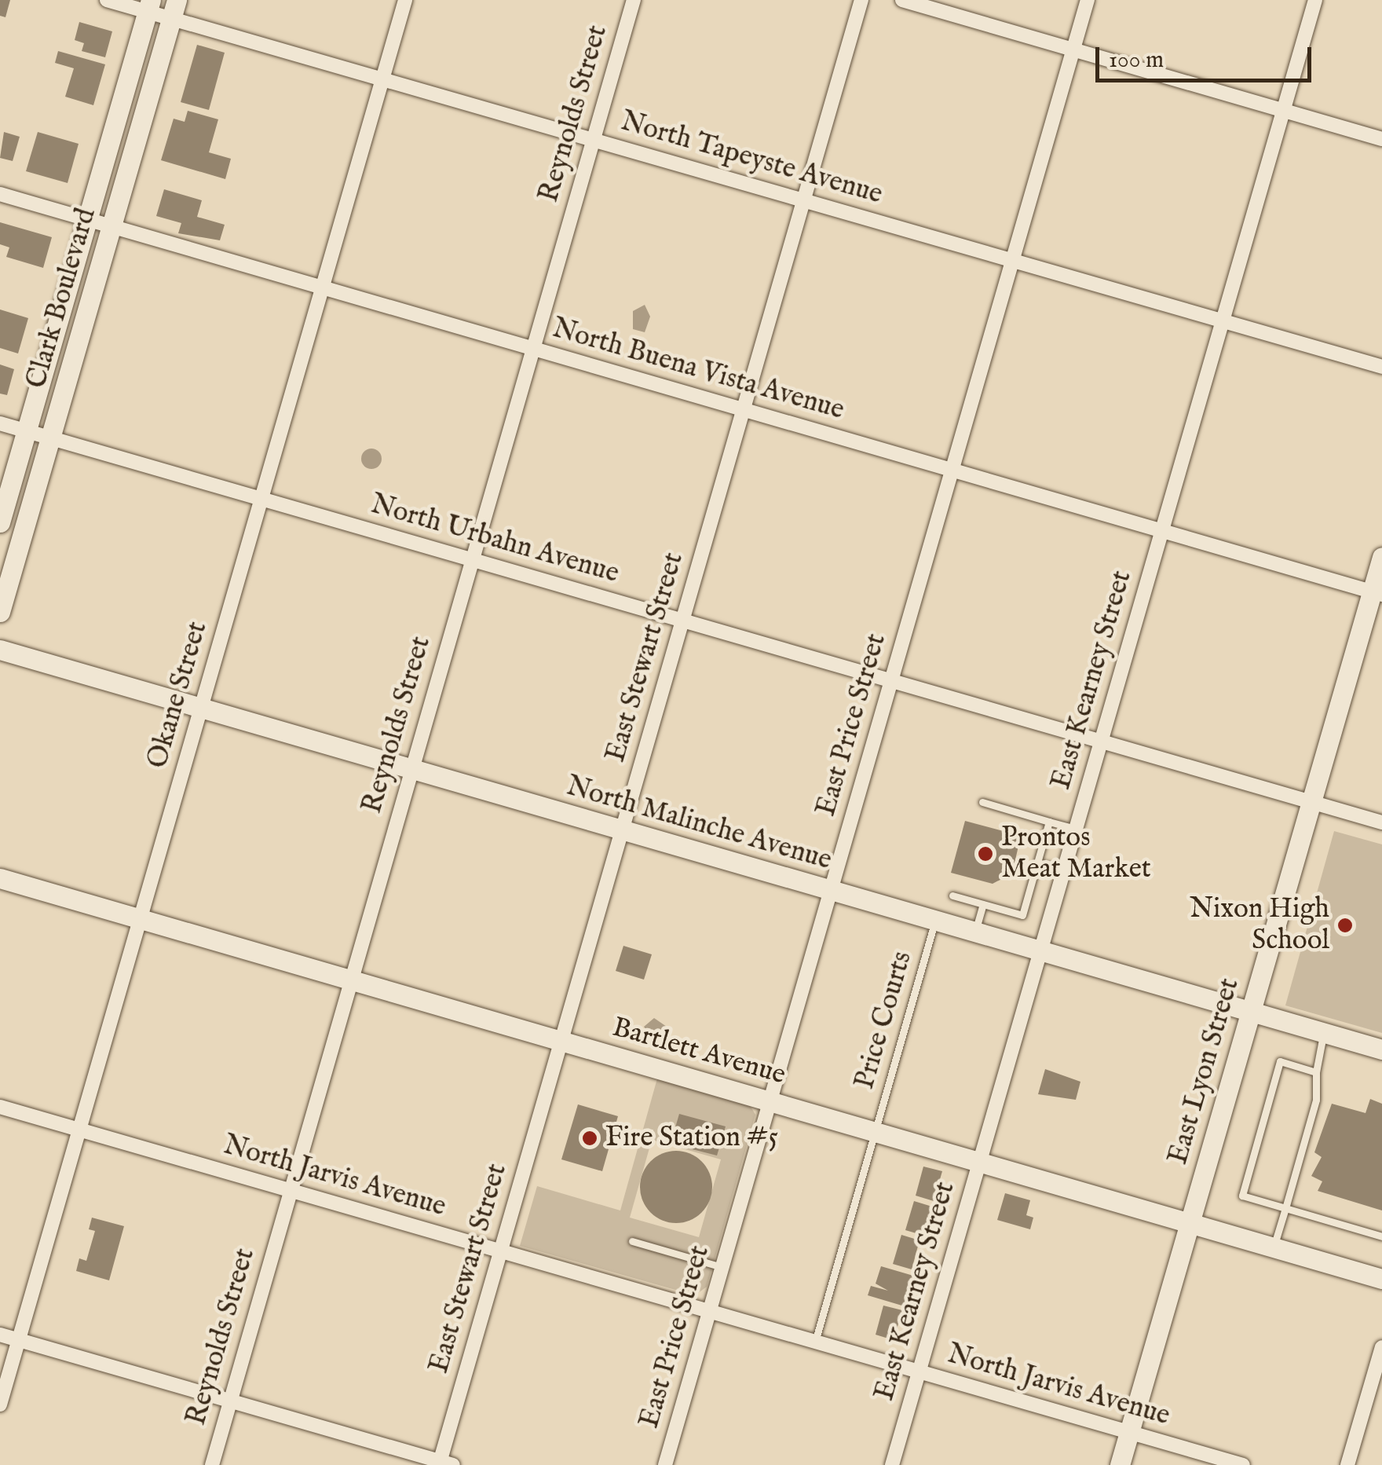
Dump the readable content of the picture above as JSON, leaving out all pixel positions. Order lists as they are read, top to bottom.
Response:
{
  "streets": {
    "main road": [
      "Clark Boulevard",
      "North Malinche Avenue",
      "Bartlett Avenue",
      "East Lyon Street"
    ],
    "street": [
      "Reynolds Street",
      "North Tapeyste Avenue",
      "North Buena Vista Avenue",
      "North Urbahn Avenue",
      "East Stewart Street",
      "East Kearney Street",
      "Okane Street",
      "East Price Street",
      "North Jarvis Avenue"
    ],
    "lane": ["Price Courts"]
  },
  "crossings": [
    ["Reynolds Street", "North Tapeyste Avenue"],
    ["Reynolds Street", "North Buena Vista Avenue"],
    ["Reynolds Street", "North Urbahn Avenue"],
    ["Reynolds Street", "North Malinche Avenue"],
    ["Reynolds Street", "Bartlett Avenue"],
    ["Reynolds Street", "North Jarvis Avenue"],
    ["North Tapeyste Avenue", "Clark Boulevard"],
    ["North Tapeyste Avenue", "East Stewart Street"],
    ["North Tapeyste Avenue", "East Kearney Street"],
    ["North Tapeyste Avenue", "Okane Street"],
    ["North Tapeyste Avenue", "East Price Street"],
    ["Clark Boulevard", "North Buena Vista Avenue"],
    ["Clark Boulevard", "North Urbahn Avenue"],
    ["North Buena Vista Avenue", "East Stewart Street"],
    ["North Buena Vista Avenue", "East Kearney Street"],
    ["North Buena Vista Avenue", "Okane Street"],
    ["North Buena Vista Avenue", "East Price Street"],
    ["North Buena Vista Avenue", "East Lyon Street"],
    ["North Urbahn Avenue", "East Stewart Street"],
    ["North Urbahn Avenue", "East Kearney Street"],
    ["North Urbahn Avenue", "Okane Street"],
    ["North Urbahn Avenue", "East Price Street"],
    ["North Urbahn Avenue", "East Lyon Street"],
    ["East Stewart Street", "North Malinche Avenue"],
    ["East Stewart Street", "Bartlett Avenue"],
    ["East Stewart Street", "North Jarvis Avenue"],
    ["East Kearney Street", "North Malinche Avenue"],
    ["East Kearney Street", "Bartlett Avenue"],
    ["East Kearney Street", "North Jarvis Avenue"],
    ["Okane Street", "North Malinche Avenue"],
    ["Okane Street", "Bartlett Avenue"],
    ["Okane Street", "North Jarvis Avenue"],
    ["East Price Street", "North Malinche Avenue"],
    ["East Price Street", "Bartlett Avenue"],
    ["East Price Street", "North Jarvis Avenue"],
    ["North Malinche Avenue", "Price Courts"],
    ["North Malinche Avenue", "East Lyon Street"],
    ["Price Courts", "Bartlett Avenue"],
    ["Price Courts", "North Jarvis Avenue"],
    ["Bartlett Avenue", "East Lyon Street"],
    ["East Lyon Street", "North Jarvis Avenue"]
  ],
  "places": ["Prontos Meat Market", "Nixon High School", "Fire Station #5"],
  "scale_bar": "100 m"
}
